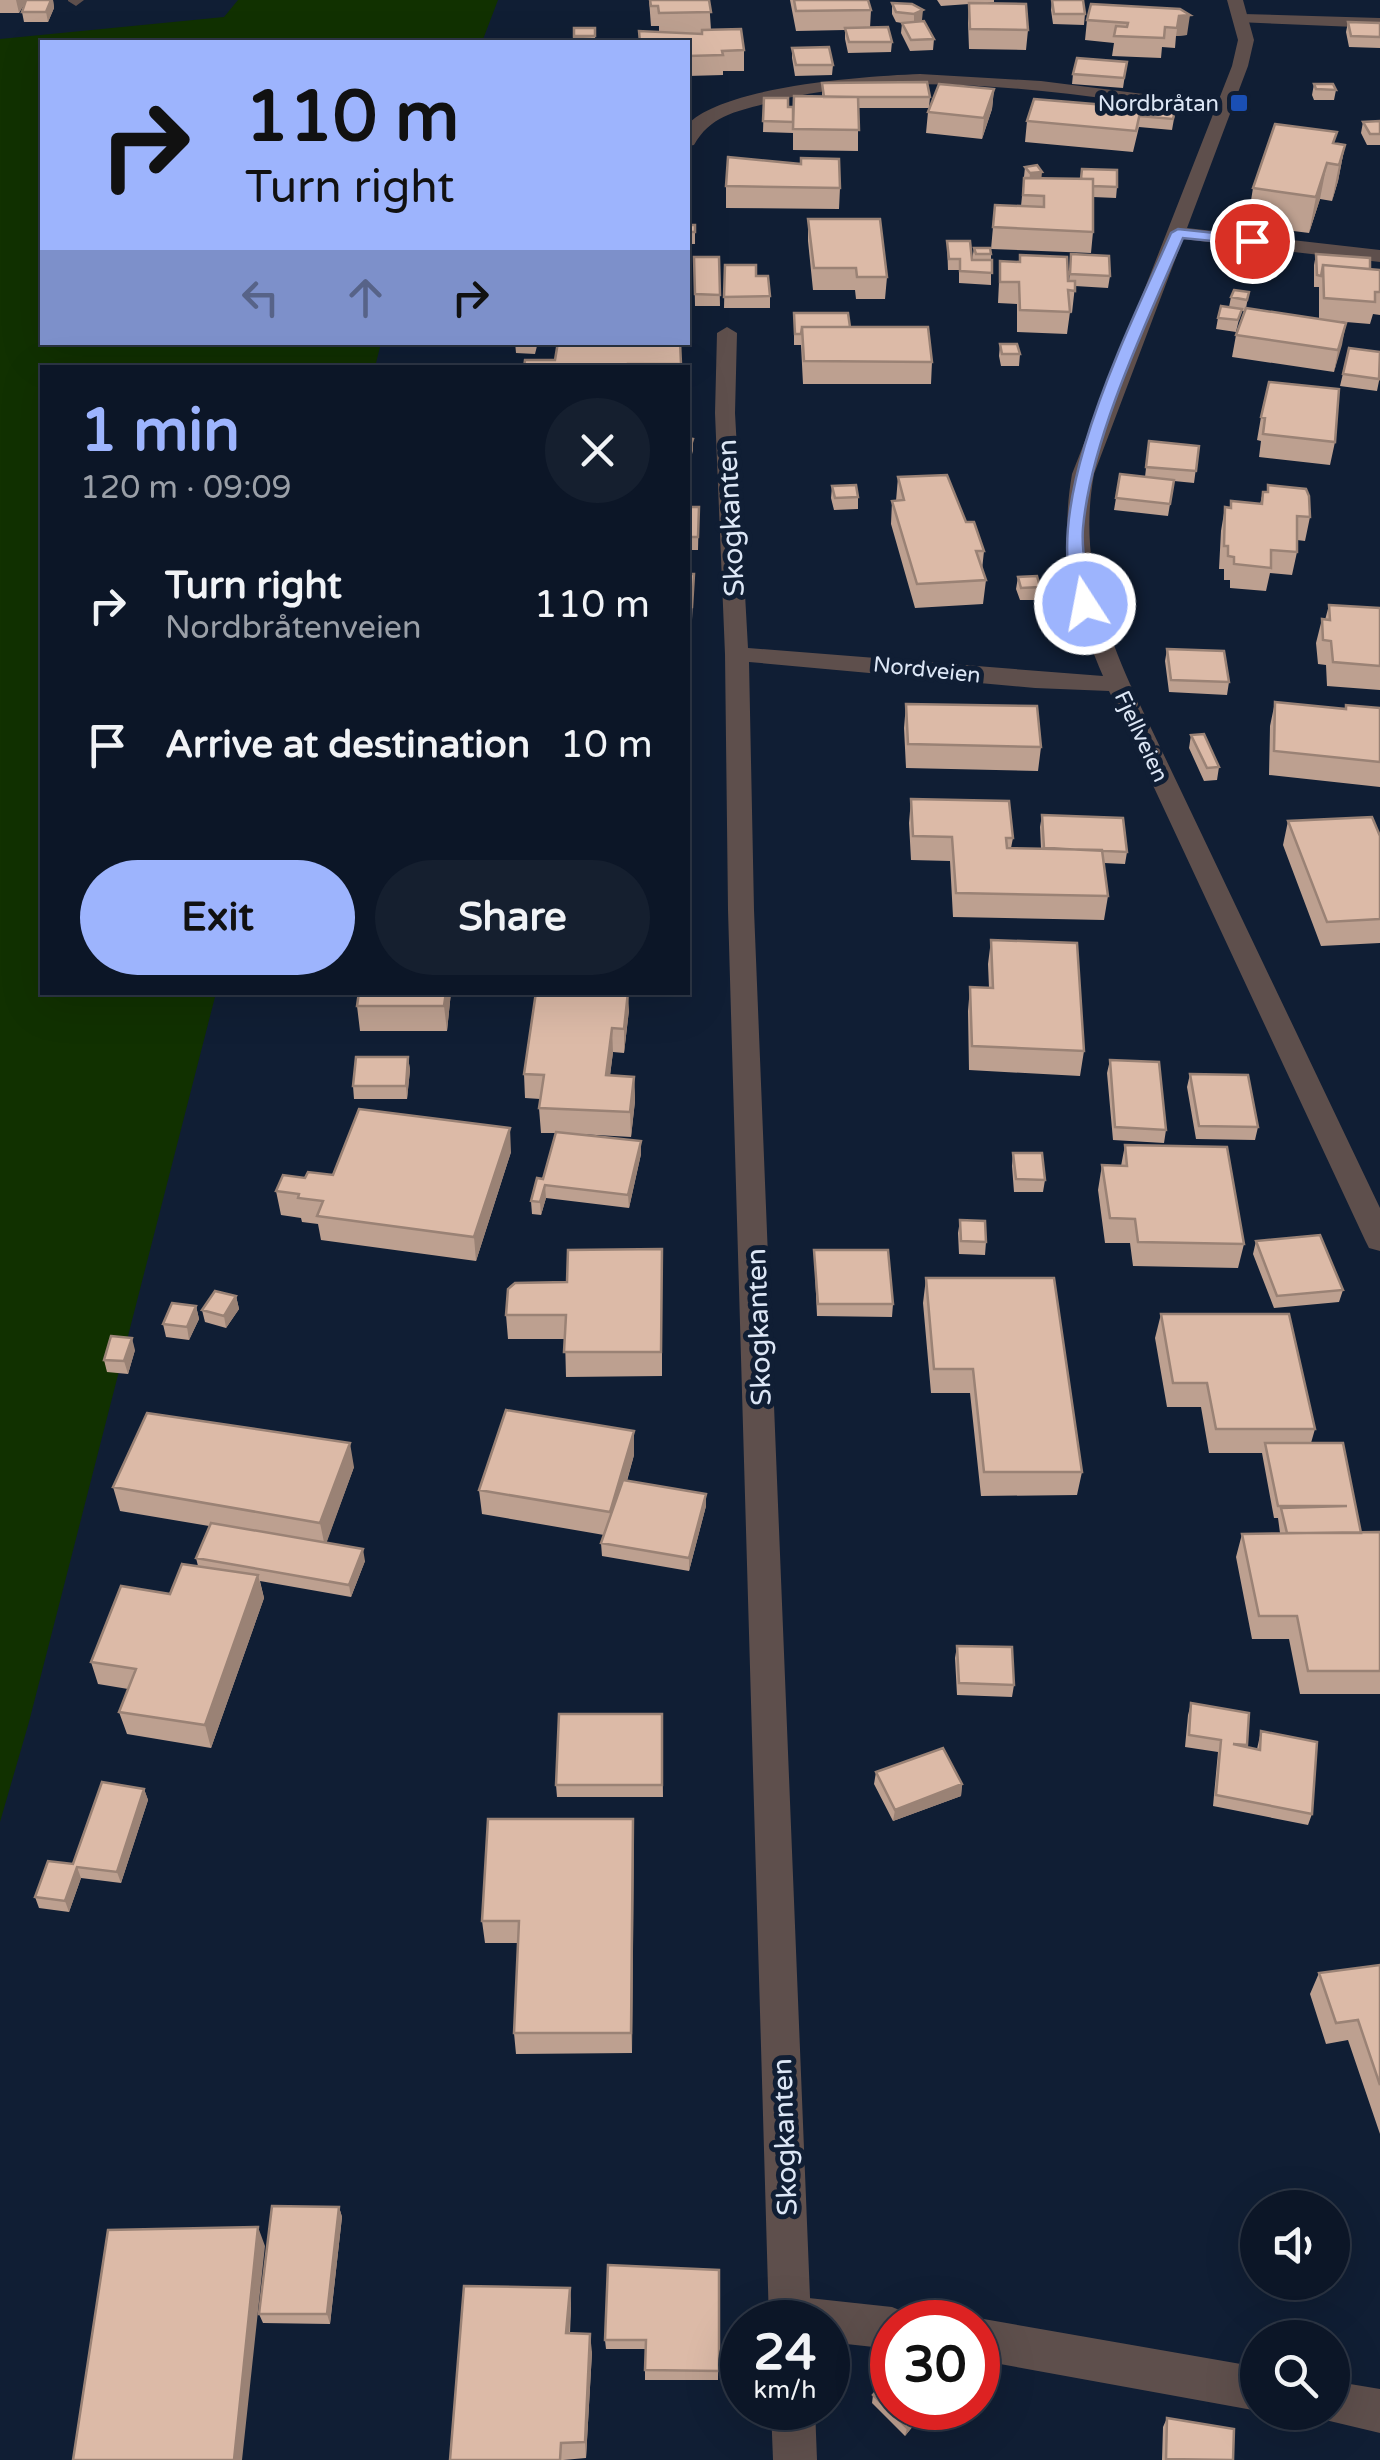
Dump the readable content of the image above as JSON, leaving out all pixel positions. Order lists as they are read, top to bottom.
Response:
{
  "streets": {
    "street": ["Skogkanten", "Nordveien", "Fjellveien"]
  },
  "crossings": [
    ["Skogkanten", "Nordveien"],
    ["Nordveien", "Fjellveien"]
  ],
  "places": {
    "transit": ["Nordbråtan"]
  },
  "page": {
    "turn": ["110 m", "Turn right"],
    "heading": ["1 min", "120 m · 09:09"],
    "list": [
      {
        "name": "Turn right",
        "note": "Nordbråtenveien",
        "value": "110 m"
      },
      {
        "name": "Arrive at destination",
        "value": "10 m"
      }
    ],
    "buttons": ["Exit", "Share"],
    "speed": "24 km/h",
    "limit": "30"
  }
}
